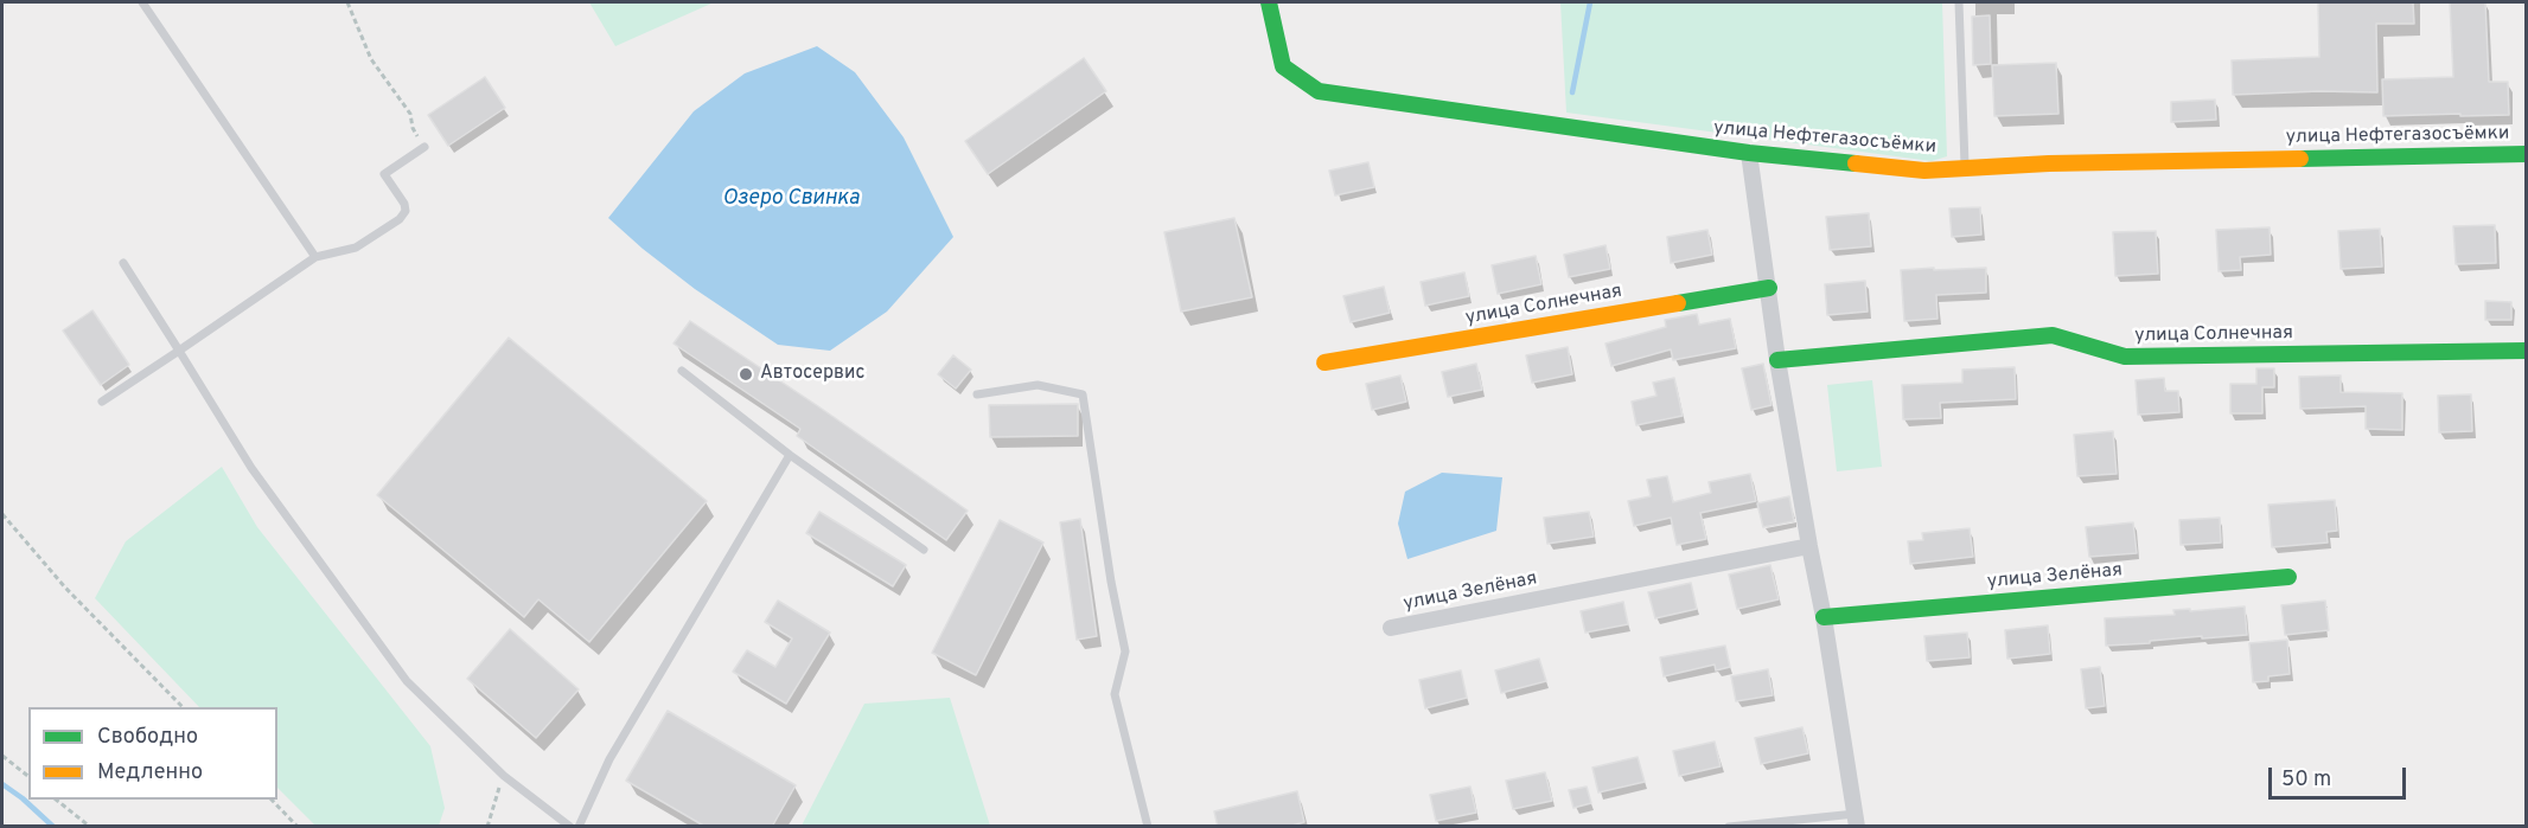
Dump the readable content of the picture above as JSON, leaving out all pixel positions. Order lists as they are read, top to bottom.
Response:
{
  "streets": {
    "street": ["улица Нефтегазосъёмки", "улица Солнечная", "улица Зелёная"]
  },
  "water": ["Озеро Свинка"],
  "places": ["Автосервис"],
  "legend": ["Свободно", "Медленно"],
  "scale_bar": "50 m"
}
